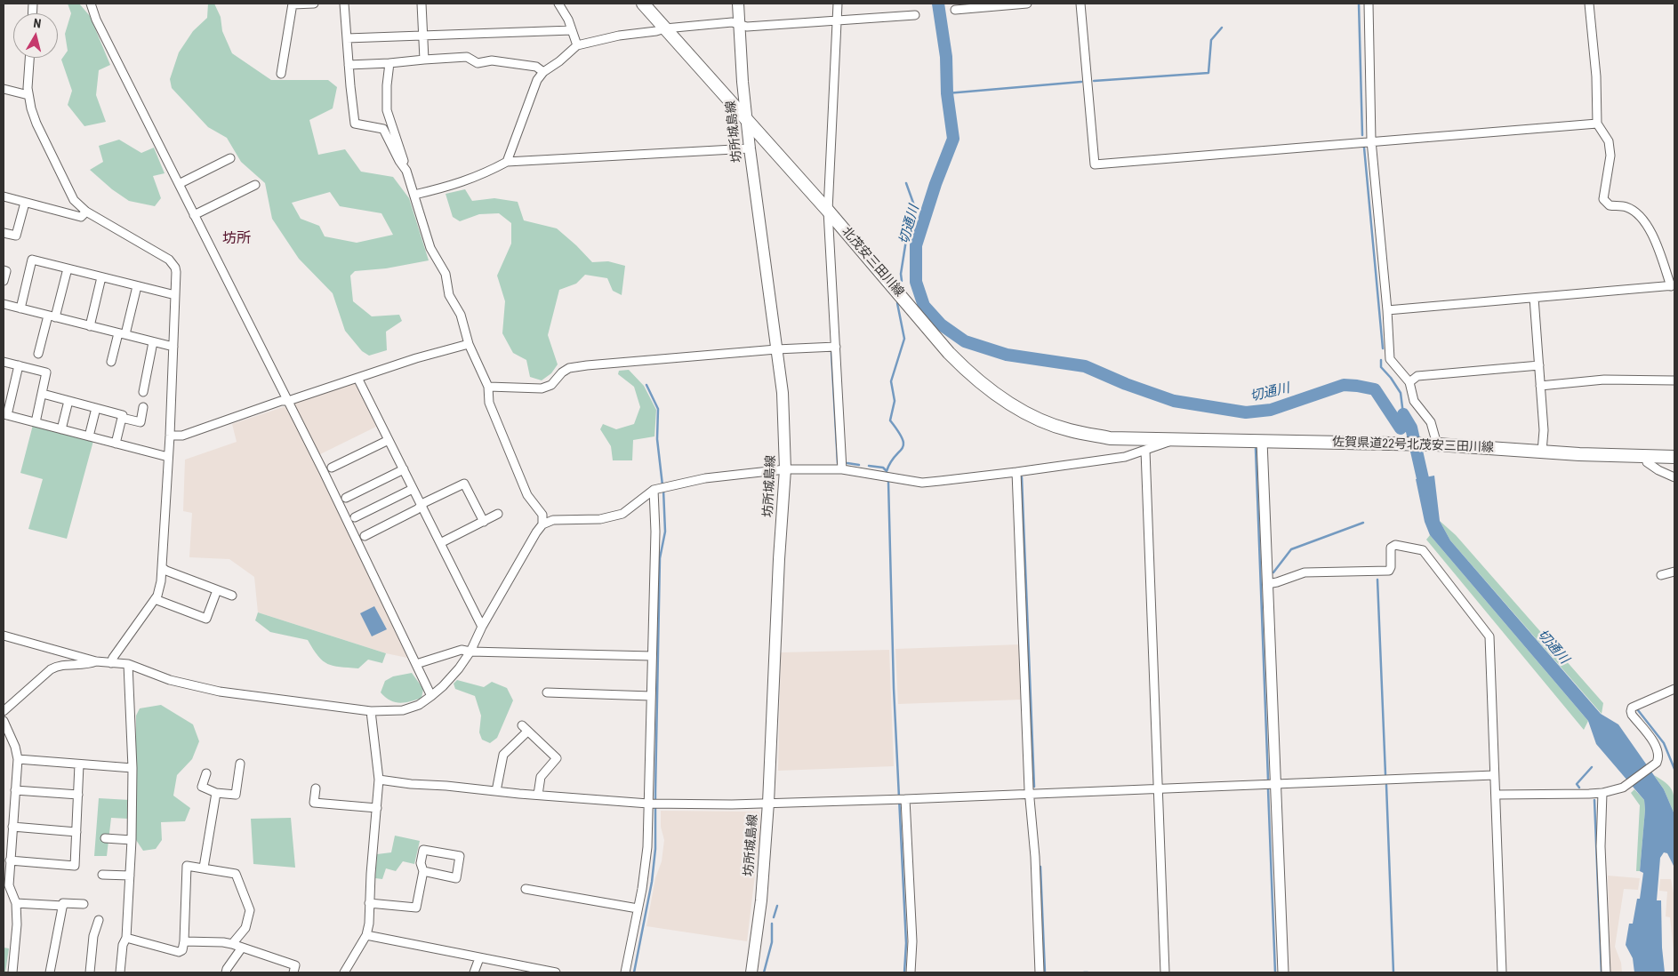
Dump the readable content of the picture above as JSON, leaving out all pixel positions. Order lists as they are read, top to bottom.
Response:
{
  "streets": {
    "main road": ["坊所城島線", "北茂安三田川線", "佐賀県道22号北茂安三田川線"]
  },
  "crossings": [
    ["坊所城島線", "北茂安三田川線"],
    ["北茂安三田川線", "佐賀県道22号北茂安三田川線"]
  ],
  "districts": ["坊所"],
  "water": ["切通川"],
  "north": "top"
}
